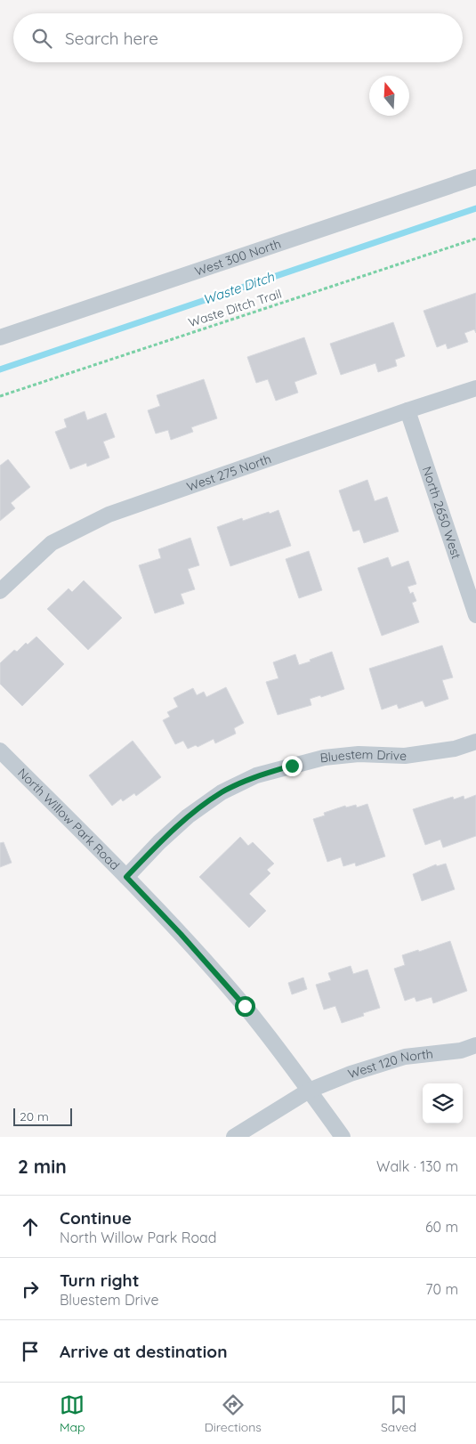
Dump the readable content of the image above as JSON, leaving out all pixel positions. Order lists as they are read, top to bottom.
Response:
{
  "streets": {
    "street": [
      "West 300 North",
      "West 275 North",
      "North 2650 West",
      "Bluestem Drive",
      "North Willow Park Road",
      "West 120 North"
    ],
    "path": ["Waste Ditch Trail"]
  },
  "crossings": [
    ["West 275 North", "North 2650 West"],
    ["Bluestem Drive", "North Willow Park Road"],
    ["North Willow Park Road", "West 120 North"]
  ],
  "water": ["Waste Ditch"],
  "scale_bar": "20 m",
  "north": "top",
  "page": {
    "search": "Search here",
    "scale": "20 m",
    "heading": ["2 min", "Walk · 130 m"],
    "list": [
      ["Continue", "North Willow Park Road", "60 m"],
      ["Turn right", "Bluestem Drive", "70 m"],
      "Arrive at destination"
    ],
    "nav": ["Map", "Directions", "Saved"]
  }
}
